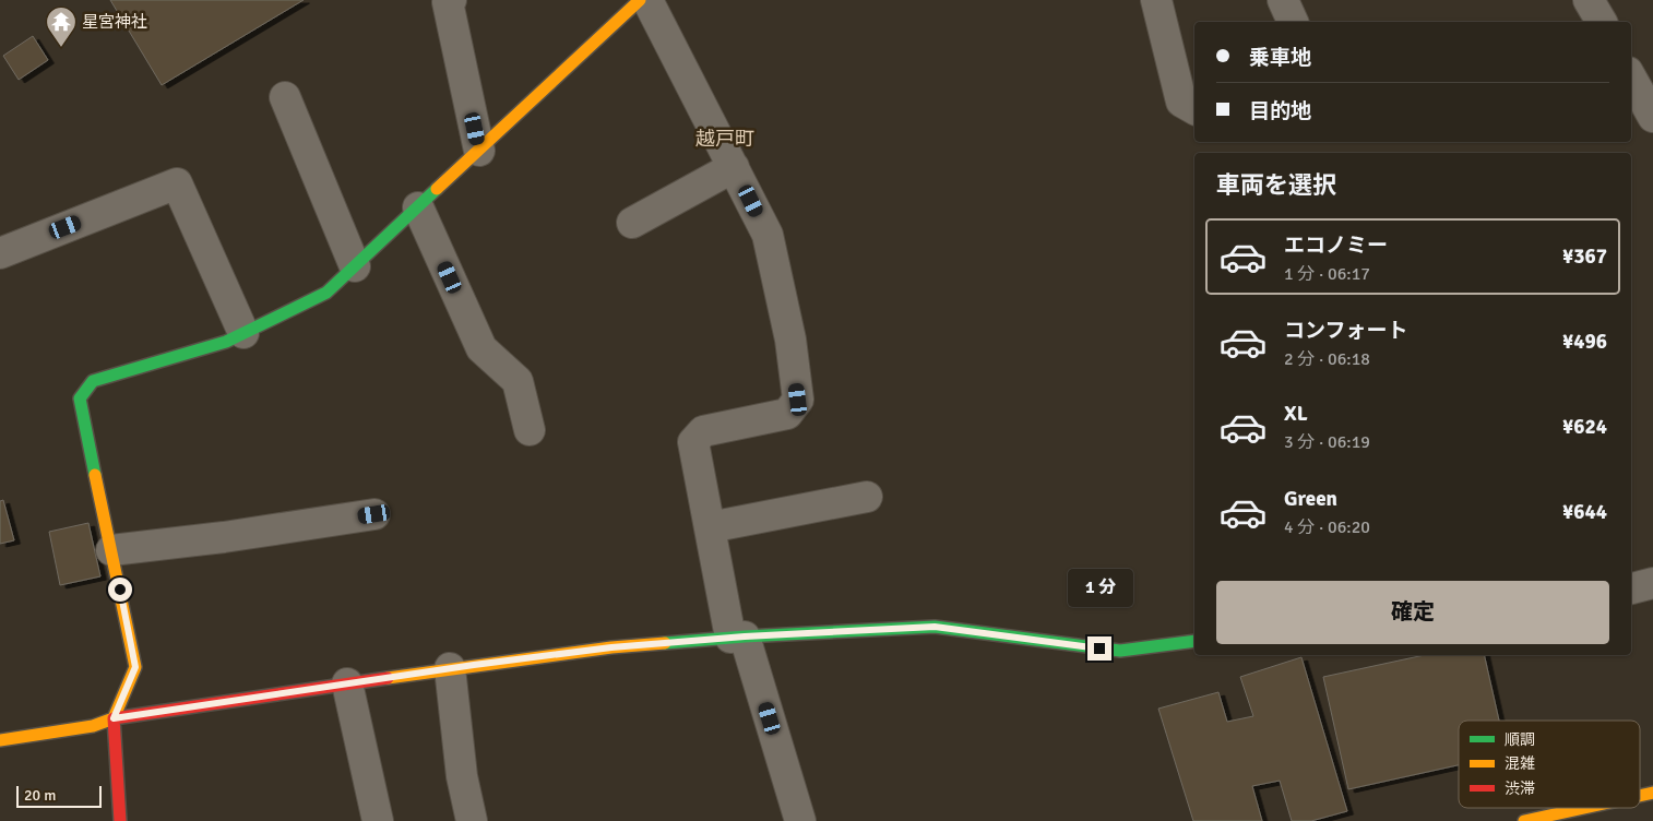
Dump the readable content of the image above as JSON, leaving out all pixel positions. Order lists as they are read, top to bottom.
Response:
{
  "districts": ["越戸町"],
  "places": {
    "temple": ["星宮神社"]
  },
  "legend": ["順調", "混雑", "渋滞"],
  "scale_bar": "20 m",
  "page": {
    "banner": ["乗車地", "目的地"],
    "heading": "車両を選択",
    "list": [
      {
        "name": "エコノミー",
        "note": "1 分 · 06:17",
        "value": "¥367"
      },
      {
        "name": "コンフォート",
        "note": "2 分 · 06:18",
        "value": "¥496"
      },
      {
        "name": "XL",
        "note": "3 分 · 06:19",
        "value": "¥624"
      },
      {
        "name": "Green",
        "note": "4 分 · 06:20",
        "value": "¥644"
      }
    ],
    "bubble": "1 分",
    "buttons": "確定",
    "scale": "20 m"
  }
}
